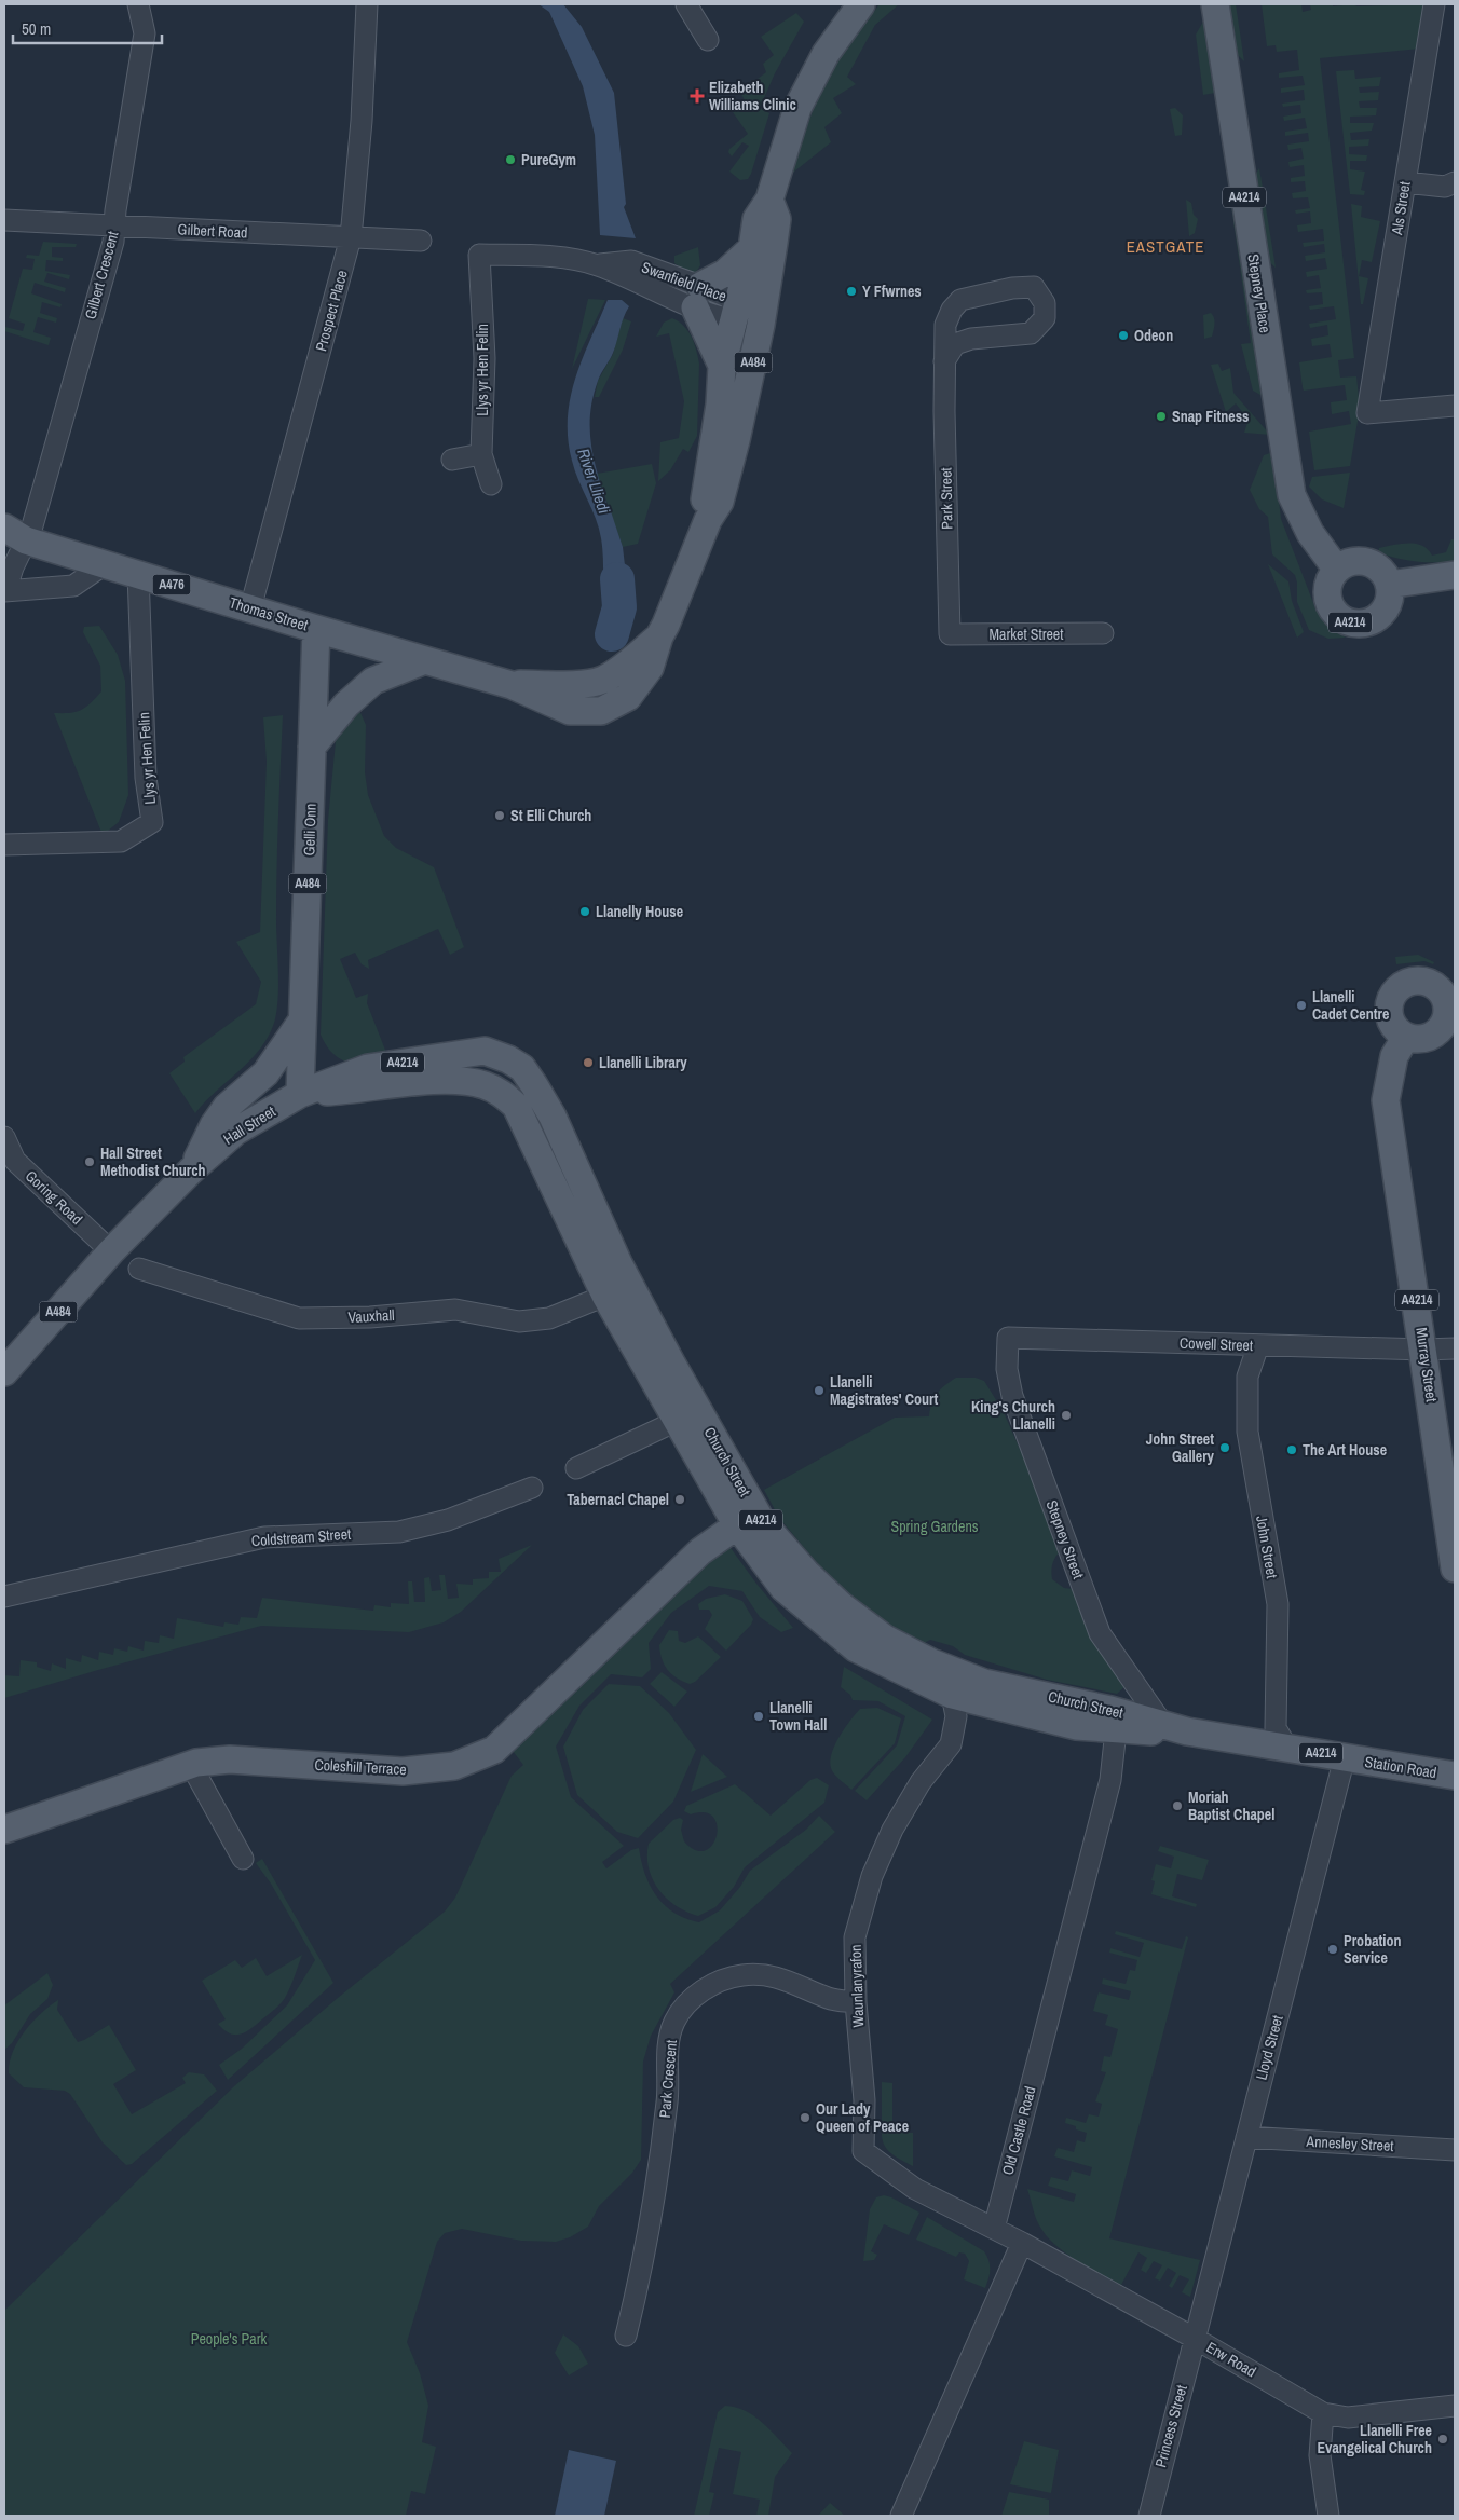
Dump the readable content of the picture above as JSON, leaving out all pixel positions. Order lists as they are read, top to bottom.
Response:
{
  "streets": {
    "main road": [
      "A4214",
      "Stepney Place",
      "A484",
      "A476",
      "Thomas Street",
      "Gelli Onn",
      "Hall Street",
      "Murray Street",
      "Church Street",
      "Coleshill Terrace",
      "Station Road"
    ],
    "street": [
      "Als Street",
      "Gilbert Road",
      "Gilbert Crescent",
      "Swanfield Place",
      "Prospect Place",
      "Llys yr Hen Felin",
      "Park Street",
      "Market Street",
      "Goring Road",
      "Vauxhall",
      "Cowell Street",
      "Coldstream Street",
      "Stepney Street",
      "John Street",
      "Waunlanyrafon",
      "Lloyd Street",
      "Park Crescent",
      "Old Castle Road",
      "Annesley Street",
      "Erw Road",
      "Princess Street"
    ]
  },
  "crossings": [
    ["A4214", "Stepney Place"],
    ["A4214", "Church Street"],
    ["A4214", "Stepney Street"],
    ["A4214", "Station Road"],
    ["A4214", "Waunlanyrafon"],
    ["A4214", "Old Castle Road"],
    ["Gilbert Road", "Gilbert Crescent"],
    ["Gilbert Road", "Prospect Place"],
    ["Gilbert Crescent", "Thomas Street"],
    ["Swanfield Place", "A484"],
    ["Swanfield Place", "Llys yr Hen Felin"],
    ["Prospect Place", "Thomas Street"],
    ["A484", "Thomas Street"],
    ["A484", "Gelli Onn"],
    ["A484", "Hall Street"],
    ["A484", "Goring Road"],
    ["Llys yr Hen Felin", "Thomas Street"],
    ["Park Street", "Market Street"],
    ["Thomas Street", "Gelli Onn"],
    ["Gelli Onn", "Hall Street"],
    ["Hall Street", "Goring Road"],
    ["Hall Street", "Church Street"],
    ["Vauxhall", "Church Street"],
    ["Cowell Street", "Murray Street"],
    ["Cowell Street", "Stepney Street"],
    ["Cowell Street", "John Street"],
    ["Church Street", "Coleshill Terrace"],
    ["Church Street", "Waunlanyrafon"],
    ["Church Street", "Old Castle Road"],
    ["Stepney Street", "Station Road"],
    ["John Street", "Station Road"],
    ["Station Road", "Lloyd Street"],
    ["Waunlanyrafon", "Park Crescent"],
    ["Waunlanyrafon", "Old Castle Road"],
    ["Lloyd Street", "Annesley Street"],
    ["Lloyd Street", "Erw Road"],
    ["Lloyd Street", "Princess Street"],
    ["Erw Road", "Princess Street"]
  ],
  "districts": ["EASTGATE"],
  "water": ["River Lliedi"],
  "parks": ["Spring Gardens", "People's Park"],
  "places": {
    "health": ["Elizabeth Williams Clinic"],
    "other": [
      "PureGym",
      "Y Ffwrnes",
      "Odeon",
      "Snap Fitness",
      "St Elli Church",
      "Llanelly House",
      "Llanelli Cadet Centre",
      "Llanelli Library",
      "Hall Street Methodist Church",
      "Llanelli Magistrates' Court",
      "King's Church Llanelli",
      "John Street Gallery",
      "The Art House",
      "Tabernacl Chapel",
      "Llanelli Town Hall",
      "Moriah Baptist Chapel",
      "Probation Service",
      "Our Lady Queen of Peace",
      "Llanelli Free Evangelical Church"
    ]
  },
  "scale_bar": "50 m"
}
